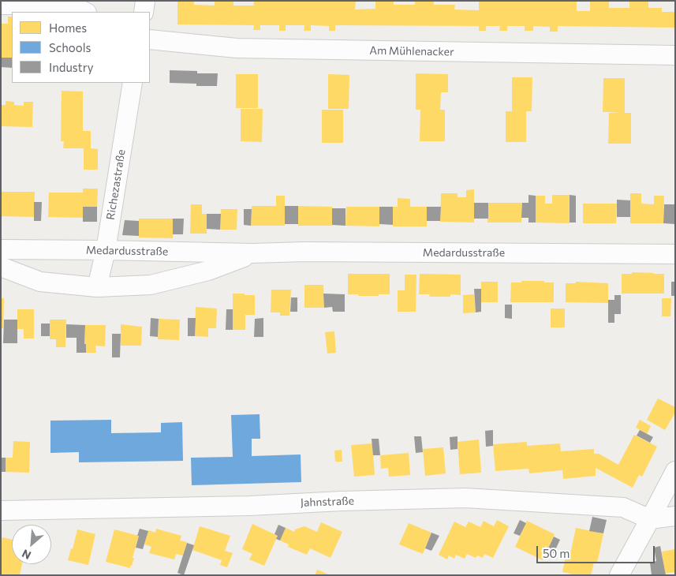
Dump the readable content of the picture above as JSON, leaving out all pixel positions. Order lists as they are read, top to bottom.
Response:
{
  "streets": {
    "street": [
      "Am Mühlenacker",
      "Richezastraße",
      "Medardusstraße",
      "Jahnstraße"
    ]
  },
  "crossings": [
    ["Richezastraße", "Medardusstraße"]
  ],
  "legend": ["Homes", "Schools", "Industry"],
  "scale_bar": "50 m",
  "north": "bottom left"
}
